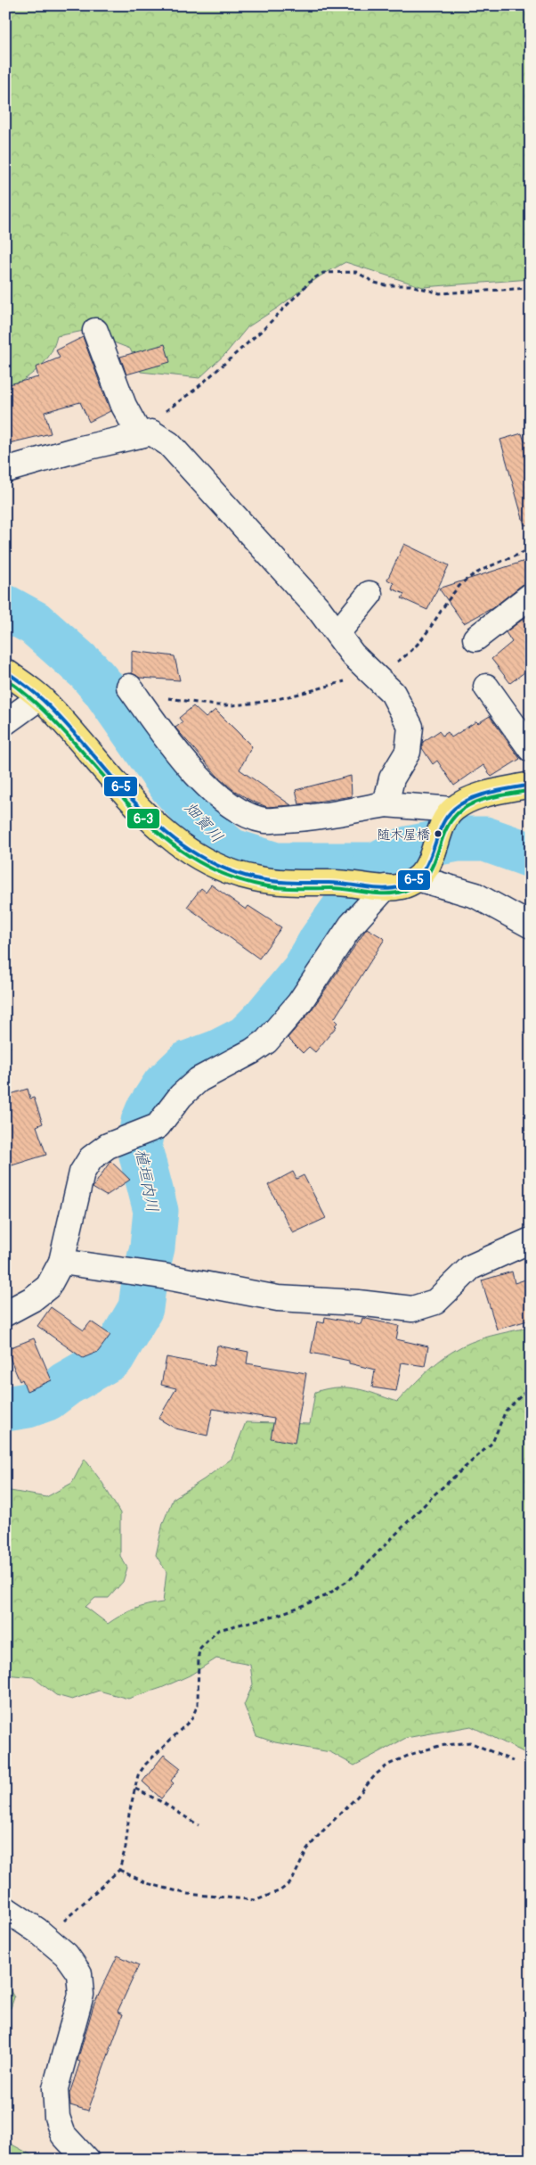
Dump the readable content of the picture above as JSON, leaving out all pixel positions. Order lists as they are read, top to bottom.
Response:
{
  "water": ["畑賀川", "植垣内川"],
  "places": ["随木屋橋"],
  "lines": ["transit line 6-5", "transit line 6-3"]
}
